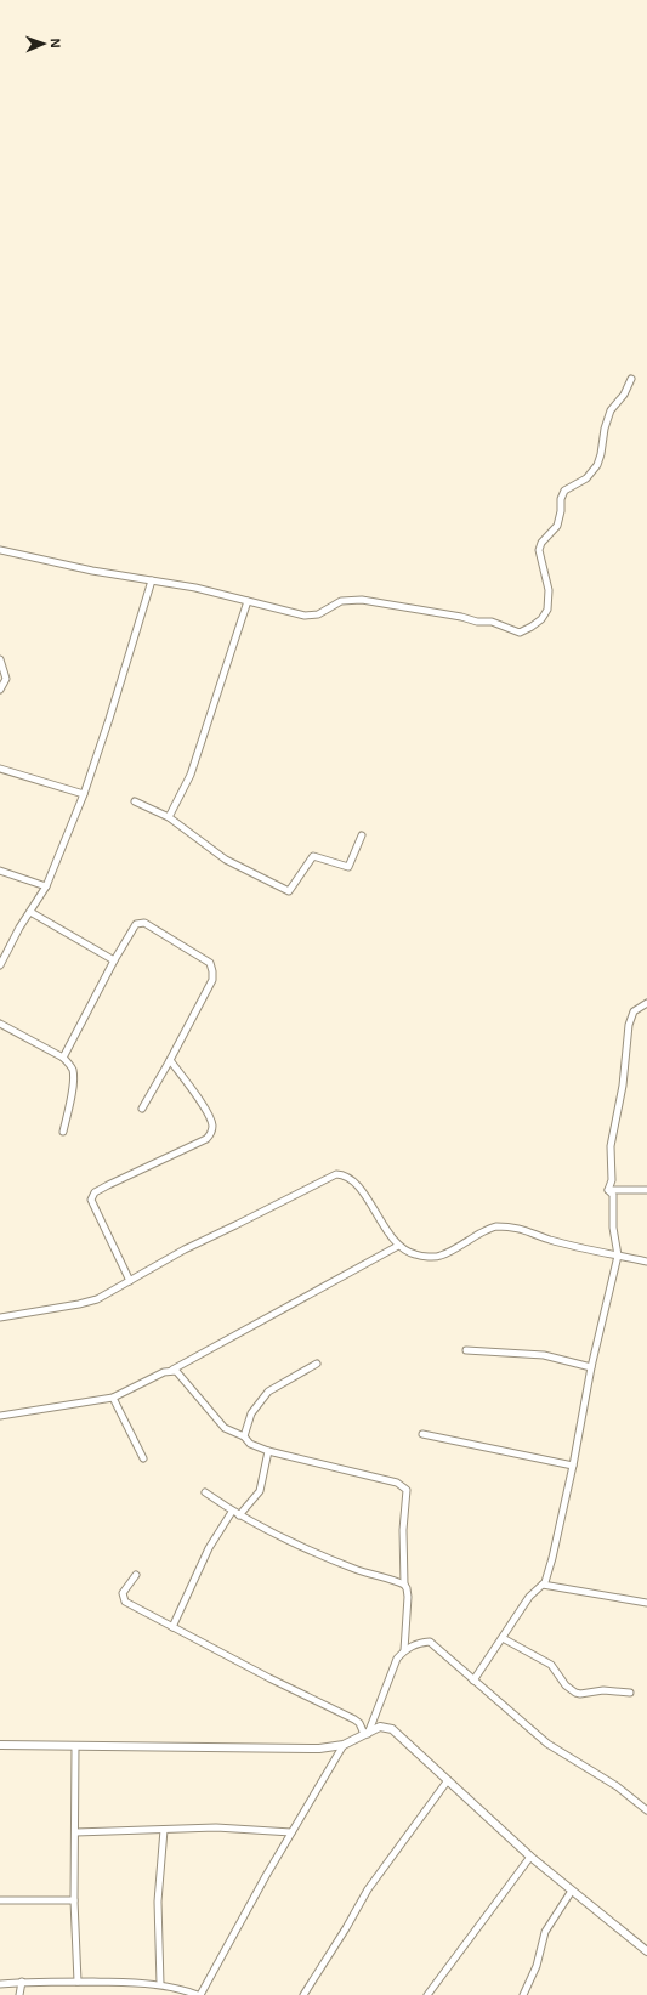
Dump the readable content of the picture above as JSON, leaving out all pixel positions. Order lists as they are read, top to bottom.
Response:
{
  "north": "right"
}
